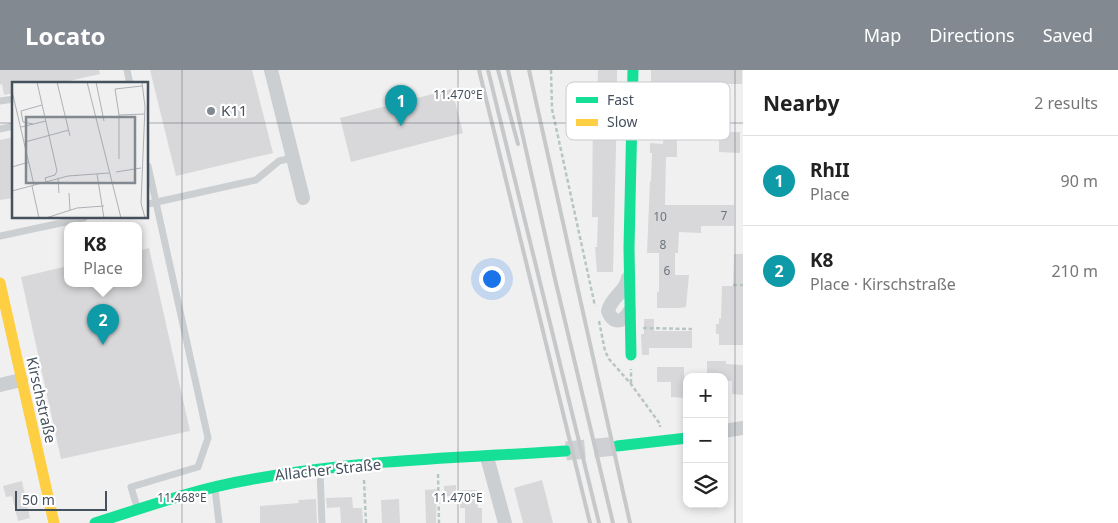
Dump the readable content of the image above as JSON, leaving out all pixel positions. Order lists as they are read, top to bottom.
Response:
{
  "streets": {
    "street": ["Kirschstraße", "Allacher Straße"]
  },
  "places": ["K11"],
  "house_numbers": [
    "7",
    "10",
    "8",
    "6"
  ],
  "legend": ["Fast", "Slow"],
  "scale_bar": "50 m",
  "page": {
    "header": "Locato",
    "nav": ["Map", "Directions", "Saved"],
    "heading": ["Nearby", "2 results"],
    "pins": ["1", "2"],
    "list": [
      {
        "mark": "1",
        "name": "RhII",
        "note": "Place",
        "value": "90 m"
      },
      {
        "mark": "2",
        "name": "K8",
        "note": "Place · Kirschstraße",
        "value": "210 m"
      }
    ],
    "popup": ["K8", "Place"],
    "map_buttons": ["+", "−"],
    "scale": "50 m"
  },
  "coordinates": ["11.470°E", "11.468°E"]
}
